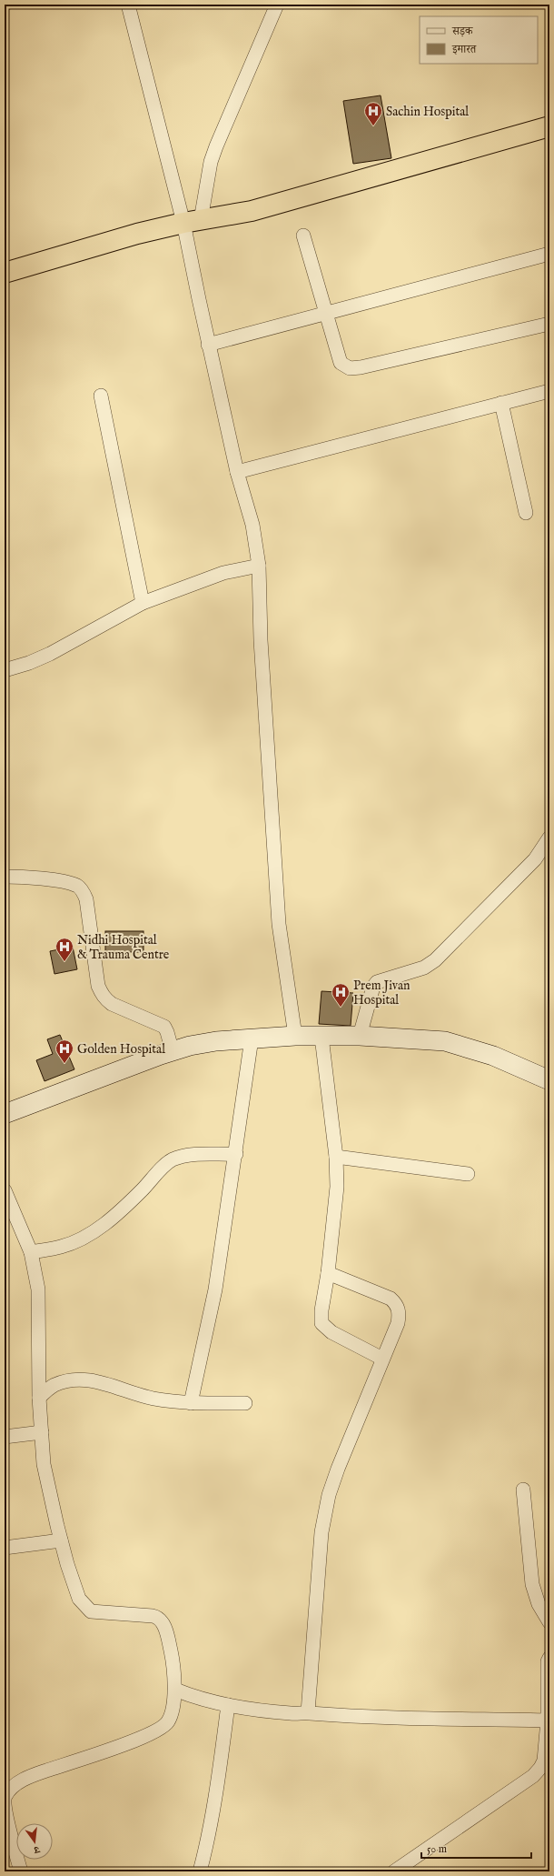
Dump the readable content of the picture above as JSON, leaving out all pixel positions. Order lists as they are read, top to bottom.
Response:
{
  "places": {
    "hospital": [
      "Sachin Hospital",
      "Nidhi Hospital & Trauma Centre",
      "Prem Jivan Hospital",
      "Golden Hospital"
    ]
  },
  "legend": ["सड़क", "इमारत"],
  "scale_bar": "50 m",
  "north": "bottom"
}
